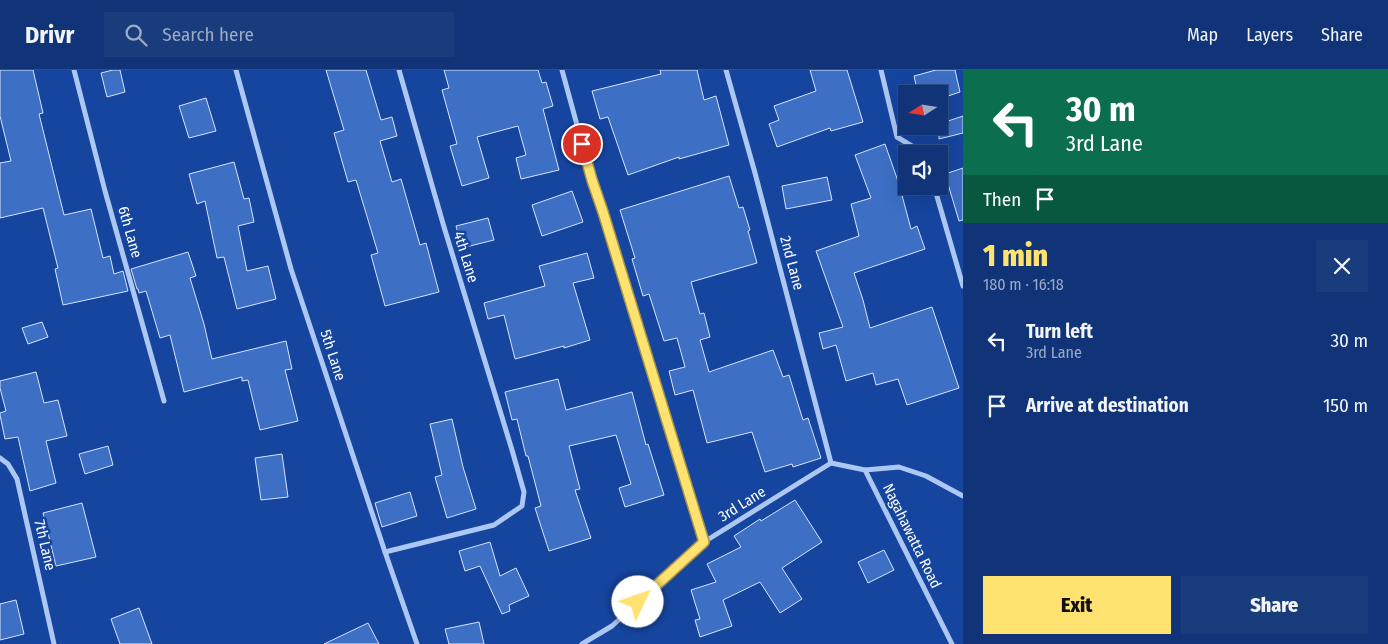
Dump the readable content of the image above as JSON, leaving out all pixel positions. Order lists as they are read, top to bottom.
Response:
{
  "streets": {
    "street": [
      "6th Lane",
      "4th Lane",
      "2nd Lane",
      "5th Lane",
      "3rd Lane",
      "Nagahawatta Road",
      "7th Lane"
    ]
  },
  "crossings": [
    ["4th Lane", "5th Lane"],
    ["2nd Lane", "3rd Lane"]
  ],
  "north": "left",
  "page": {
    "header": "Drivr",
    "search": "Search here",
    "nav": ["Map", "Layers", "Share"],
    "turn": ["30 m", "3rd Lane"],
    "then": "Then",
    "heading": ["1 min", "180 m · 16:18"],
    "list": [
      {
        "name": "Turn left",
        "note": "3rd Lane",
        "value": "30 m"
      },
      {
        "name": "Arrive at destination",
        "value": "150 m"
      }
    ],
    "buttons": ["Exit", "Share"]
  }
}
